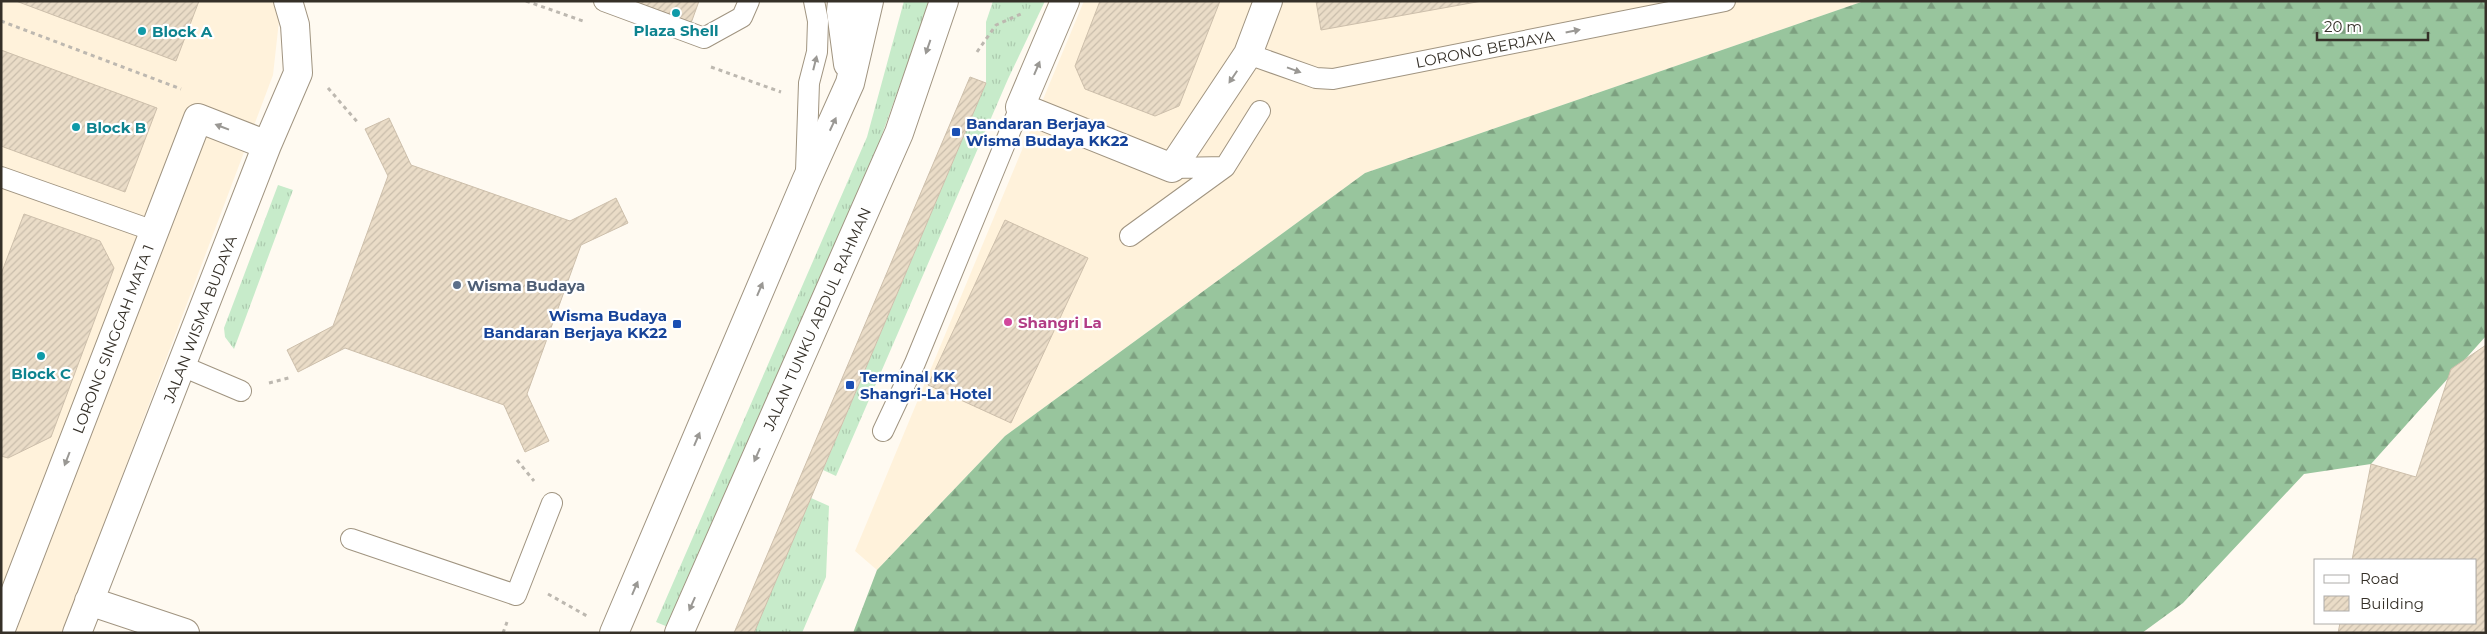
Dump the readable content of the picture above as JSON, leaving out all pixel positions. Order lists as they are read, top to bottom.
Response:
{
  "streets": {
    "street": ["JALAN WISMA BUDAYA", "JALAN TUNKU ABDUL RAHMAN", "LORONG SINGGAH MATA 1"],
    "lane": ["LORONG BERJAYA"]
  },
  "crossings": [
    ["JALAN WISMA BUDAYA", "LORONG SINGGAH MATA 1"]
  ],
  "one_way": ["LORONG BERJAYA", "LORONG SINGGAH MATA 1"],
  "places": {
    "other": [
      "Plaza Shell",
      "Block A",
      "Block B",
      "Wisma Budaya",
      "Shangri La",
      "Block C"
    ],
    "transit": ["Bandaran Berjaya Wisma Budaya KK22", "Wisma Budaya Bandaran Berjaya KK22", "Terminal KK Shangri-La Hotel"]
  },
  "legend": ["Road", "Building"],
  "scale_bar": "20 m"
}
